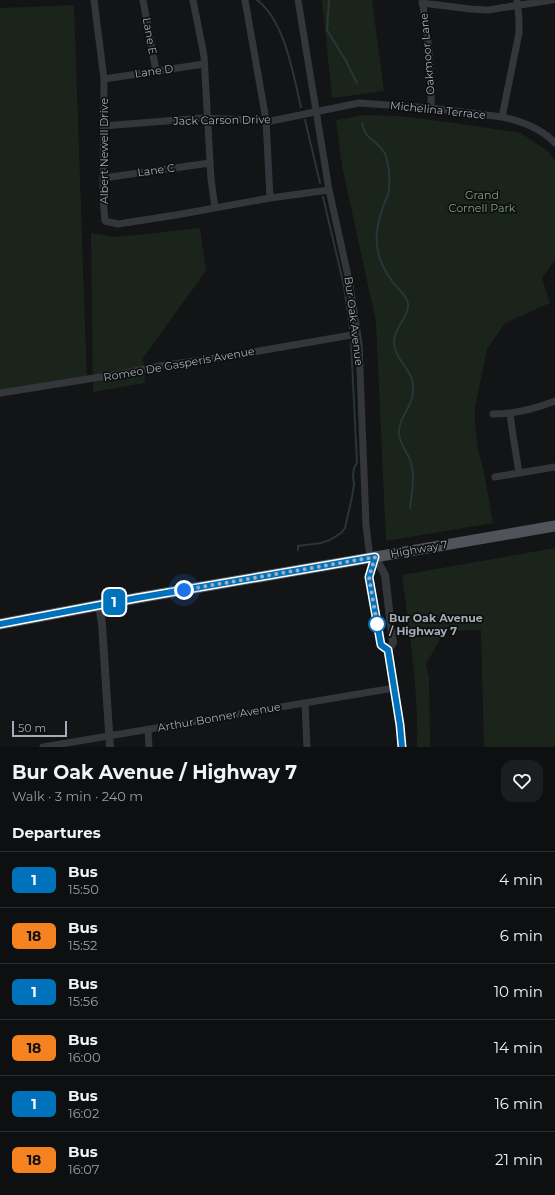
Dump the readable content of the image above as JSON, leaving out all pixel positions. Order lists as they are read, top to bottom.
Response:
{
  "streets": {
    "main road": ["Highway 7"],
    "street": [
      "Lane E",
      "Oakmoor Lane",
      "Lane D",
      "Michelina Terrace",
      "Jack Carson Drive",
      "Albert Newell Drive",
      "Lane C",
      "Bur Oak Avenue",
      "Romeo De Gasperis Avenue",
      "Arthur Bonner Avenue"
    ]
  },
  "crossings": [
    ["Lane E", "Lane D"],
    ["Oakmoor Lane", "Michelina Terrace"],
    ["Lane D", "Albert Newell Drive"],
    ["Michelina Terrace", "Jack Carson Drive"],
    ["Michelina Terrace", "Bur Oak Avenue"],
    ["Jack Carson Drive", "Albert Newell Drive"],
    ["Jack Carson Drive", "Bur Oak Avenue"],
    ["Albert Newell Drive", "Lane C"],
    ["Albert Newell Drive", "Bur Oak Avenue"],
    ["Bur Oak Avenue", "Romeo De Gasperis Avenue"],
    ["Bur Oak Avenue", "Highway 7"],
    ["Bur Oak Avenue", "Arthur Bonner Avenue"]
  ],
  "parks": ["Grand Cornell Park"],
  "places": ["Bur Oak Avenue / Highway 7"],
  "lines": ["bus line 1"],
  "scale_bar": "50 m",
  "page": {
    "on_map": "1",
    "scale": "50 m",
    "heading": [
      ["Bur Oak Avenue / Highway 7", "Walk · 3 min · 240 m"],
      "Departures"
    ],
    "list": [
      {
        "mark": "1",
        "name": "Bus",
        "note": "15:50",
        "value": "4 min"
      },
      {
        "mark": "18",
        "name": "Bus",
        "note": "15:52",
        "value": "6 min"
      },
      {
        "mark": "1",
        "name": "Bus",
        "note": "15:56",
        "value": "10 min"
      },
      {
        "mark": "18",
        "name": "Bus",
        "note": "16:00",
        "value": "14 min"
      },
      {
        "mark": "1",
        "name": "Bus",
        "note": "16:02",
        "value": "16 min"
      },
      {
        "mark": "18",
        "name": "Bus",
        "note": "16:07",
        "value": "21 min"
      }
    ]
  }
}
